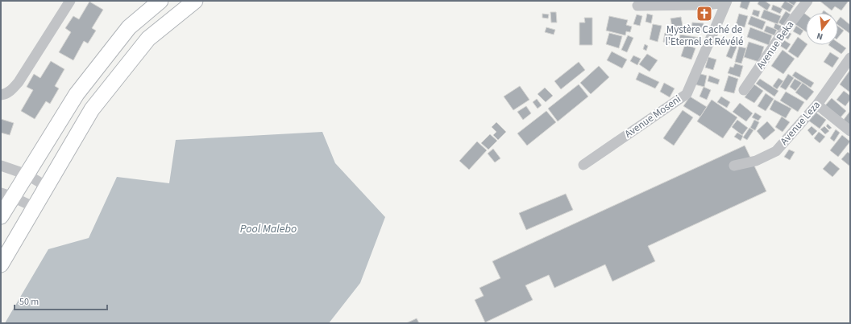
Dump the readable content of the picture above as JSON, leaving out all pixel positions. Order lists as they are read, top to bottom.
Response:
{
  "streets": {
    "street": ["Avenue Beka", "Avenue Moseni", "Avenue Leza"]
  },
  "water": ["Pool Malebo"],
  "places": {
    "church": ["Mystère Caché de l'Eternel et Révélé"]
  },
  "scale_bar": "50 m",
  "north": "bottom"
}
